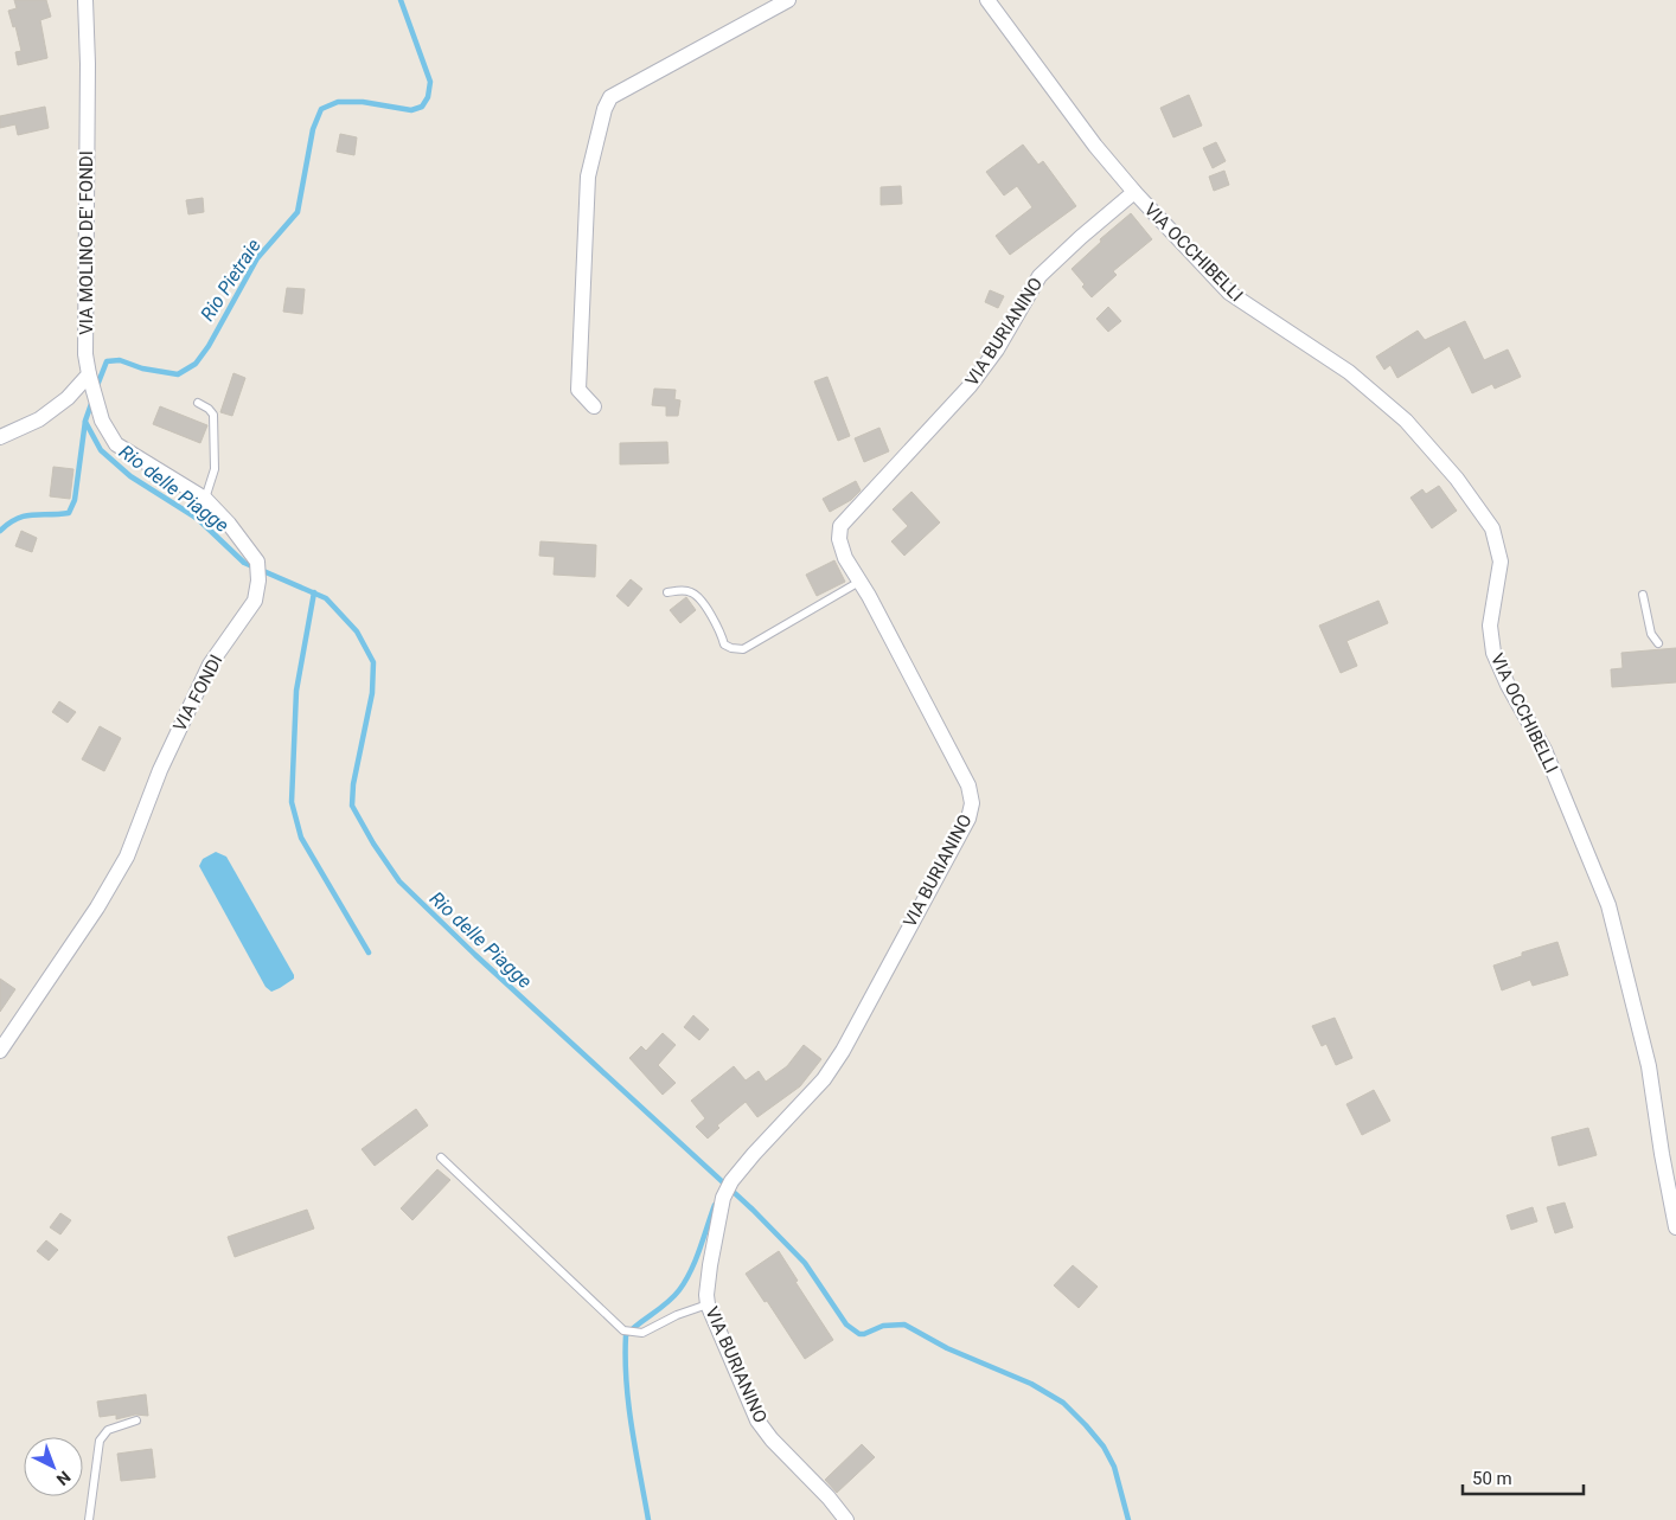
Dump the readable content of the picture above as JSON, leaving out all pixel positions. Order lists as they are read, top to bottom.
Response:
{
  "streets": {
    "street": [
      "VIA MOLINO DE' FONDI",
      "VIA OCCHIBELLI",
      "VIA BURIANINO",
      "VIA FONDI"
    ]
  },
  "crossings": [
    ["VIA MOLINO DE' FONDI", "VIA FONDI"],
    ["VIA OCCHIBELLI", "VIA BURIANINO"]
  ],
  "water": ["Rio Pietraie", "Rio delle Piagge"],
  "scale_bar": "50 m",
  "north": "bottom right"
}
